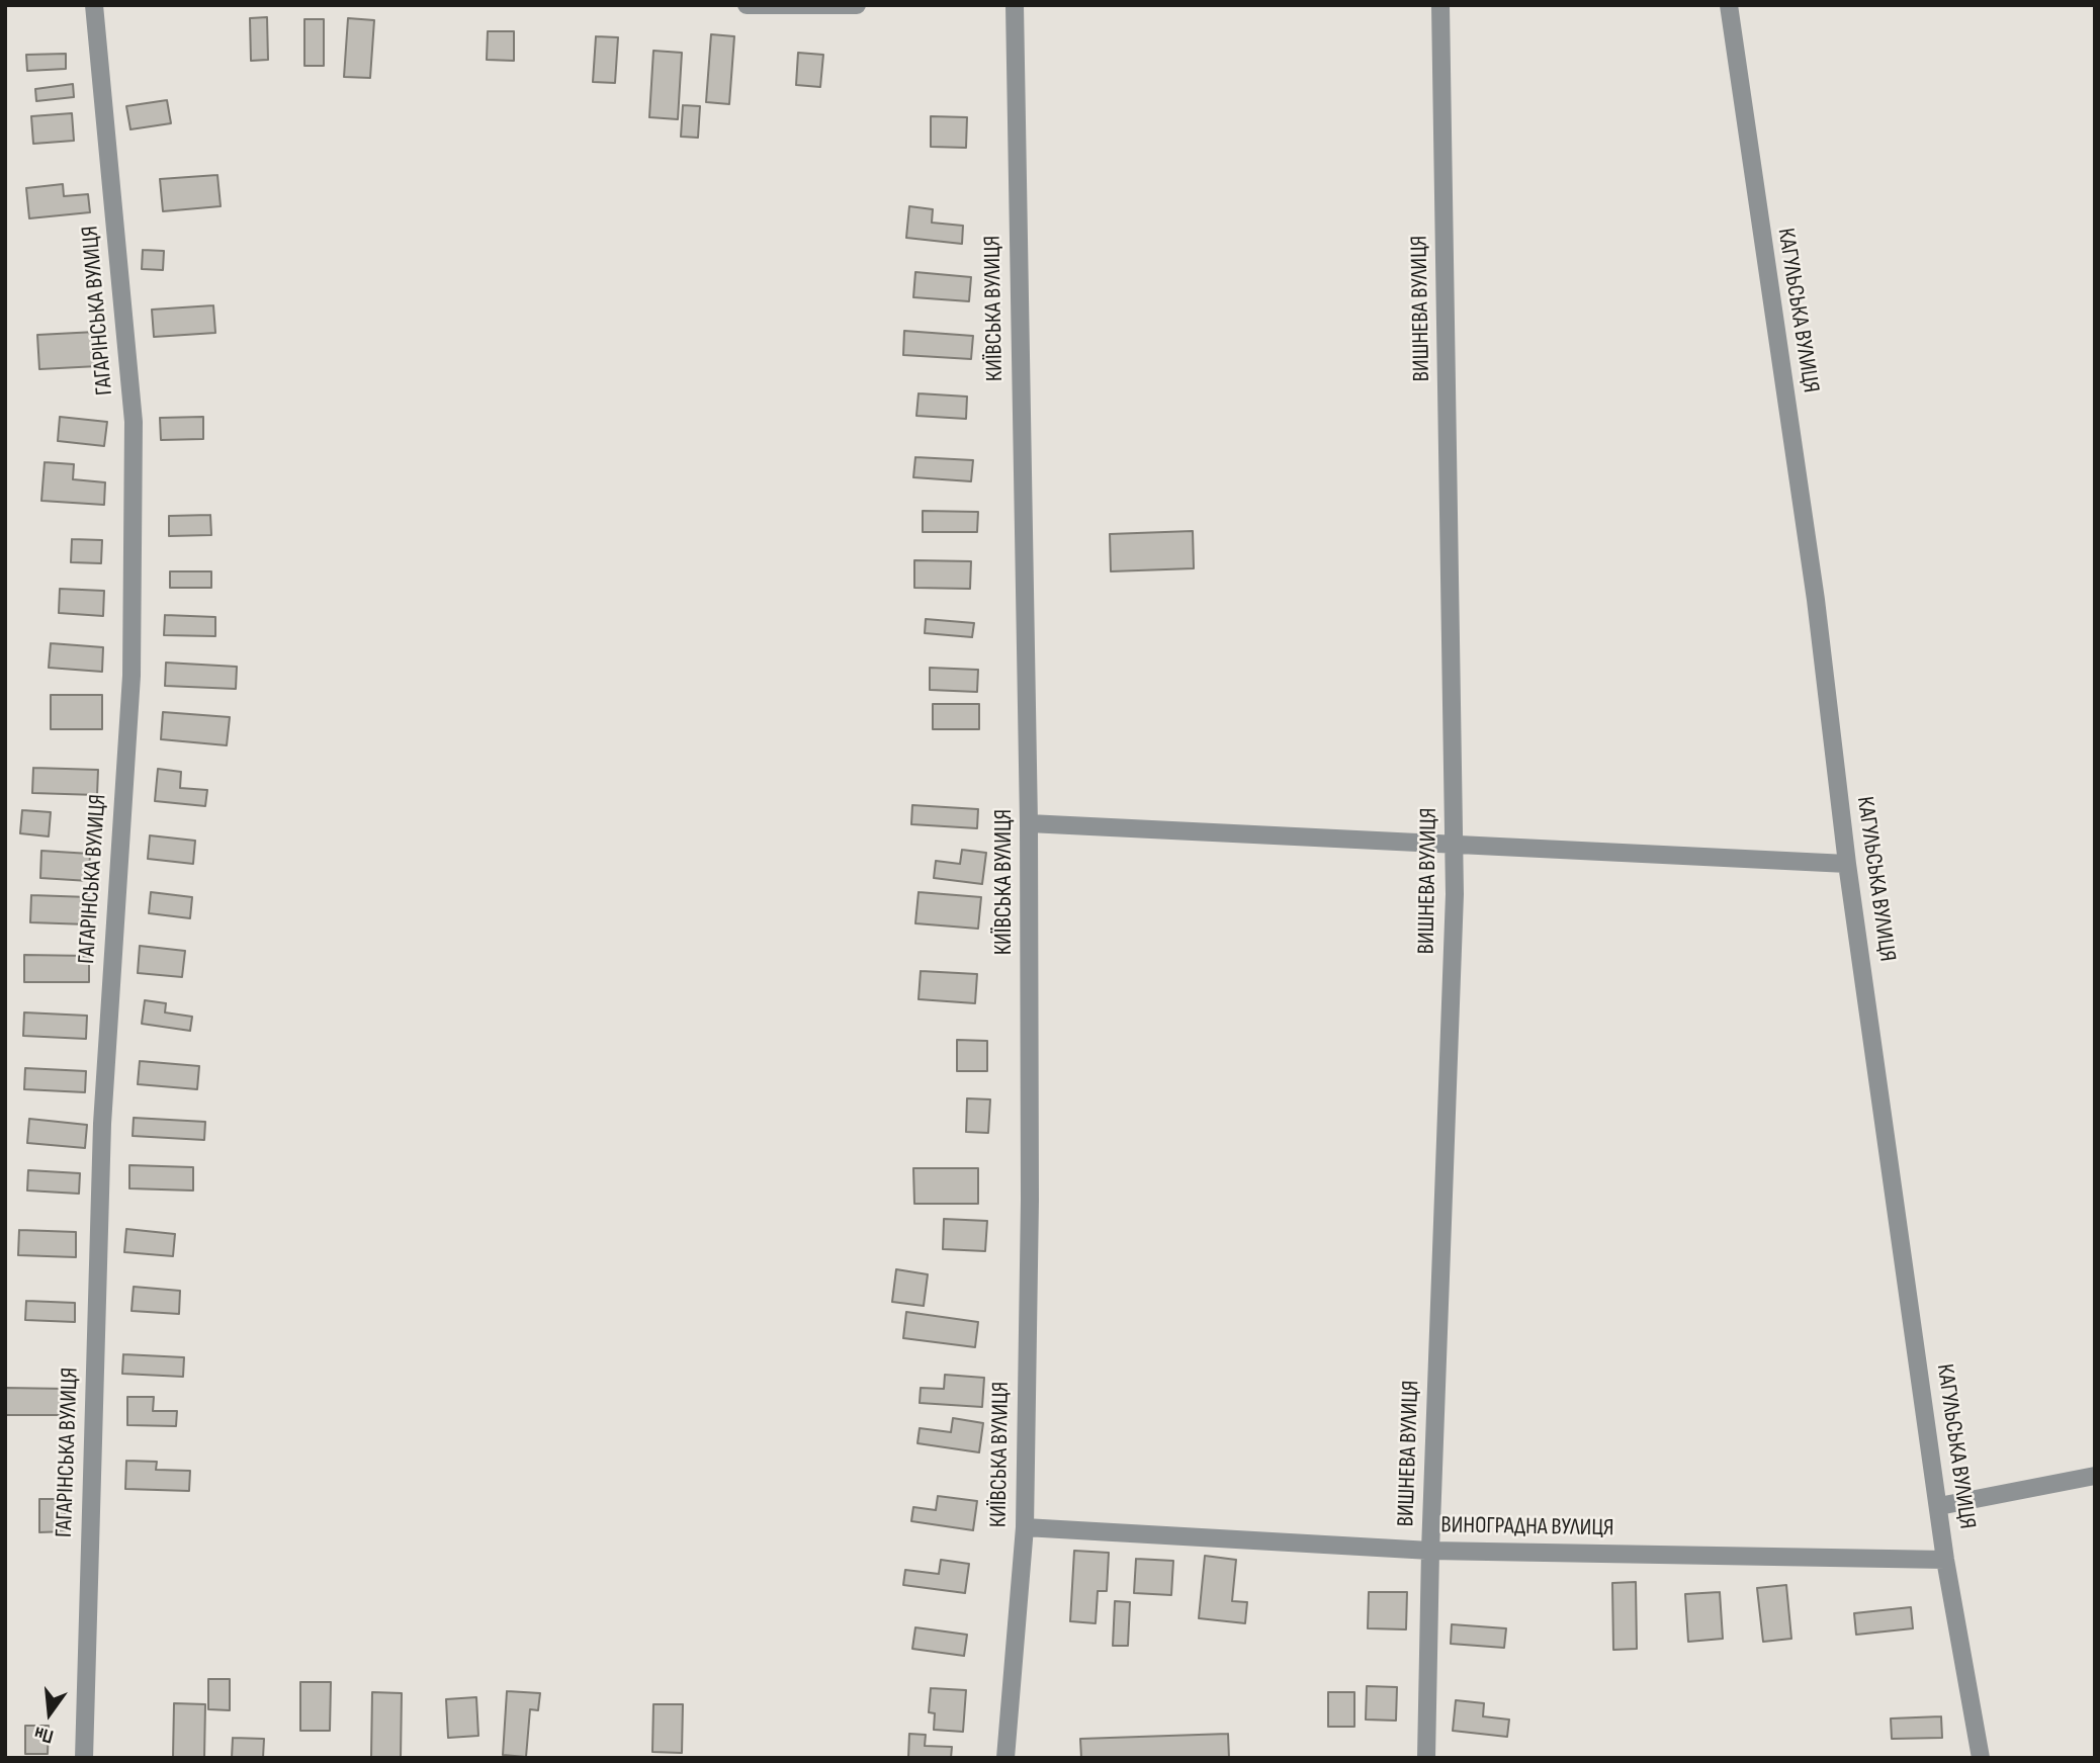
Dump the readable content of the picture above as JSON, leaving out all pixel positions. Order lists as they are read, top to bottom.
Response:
{
  "streets": {
    "street": [
      "КИЇВСЬКА ВУЛИЦЯ",
      "ВИШНЕВА ВУЛИЦЯ",
      "ГАГАРІНСЬКА ВУЛИЦЯ",
      "КАГУЛЬСЬКА ВУЛИЦЯ",
      "ВИНОГРАДНА ВУЛИЦЯ"
    ]
  },
  "crossings": [
    ["КИЇВСЬКА ВУЛИЦЯ", "ВИНОГРАДНА ВУЛИЦЯ"],
    ["ВИШНЕВА ВУЛИЦЯ", "ВИНОГРАДНА ВУЛИЦЯ"],
    ["КАГУЛЬСЬКА ВУЛИЦЯ", "ВИНОГРАДНА ВУЛИЦЯ"]
  ],
  "north": "bottom"
}
